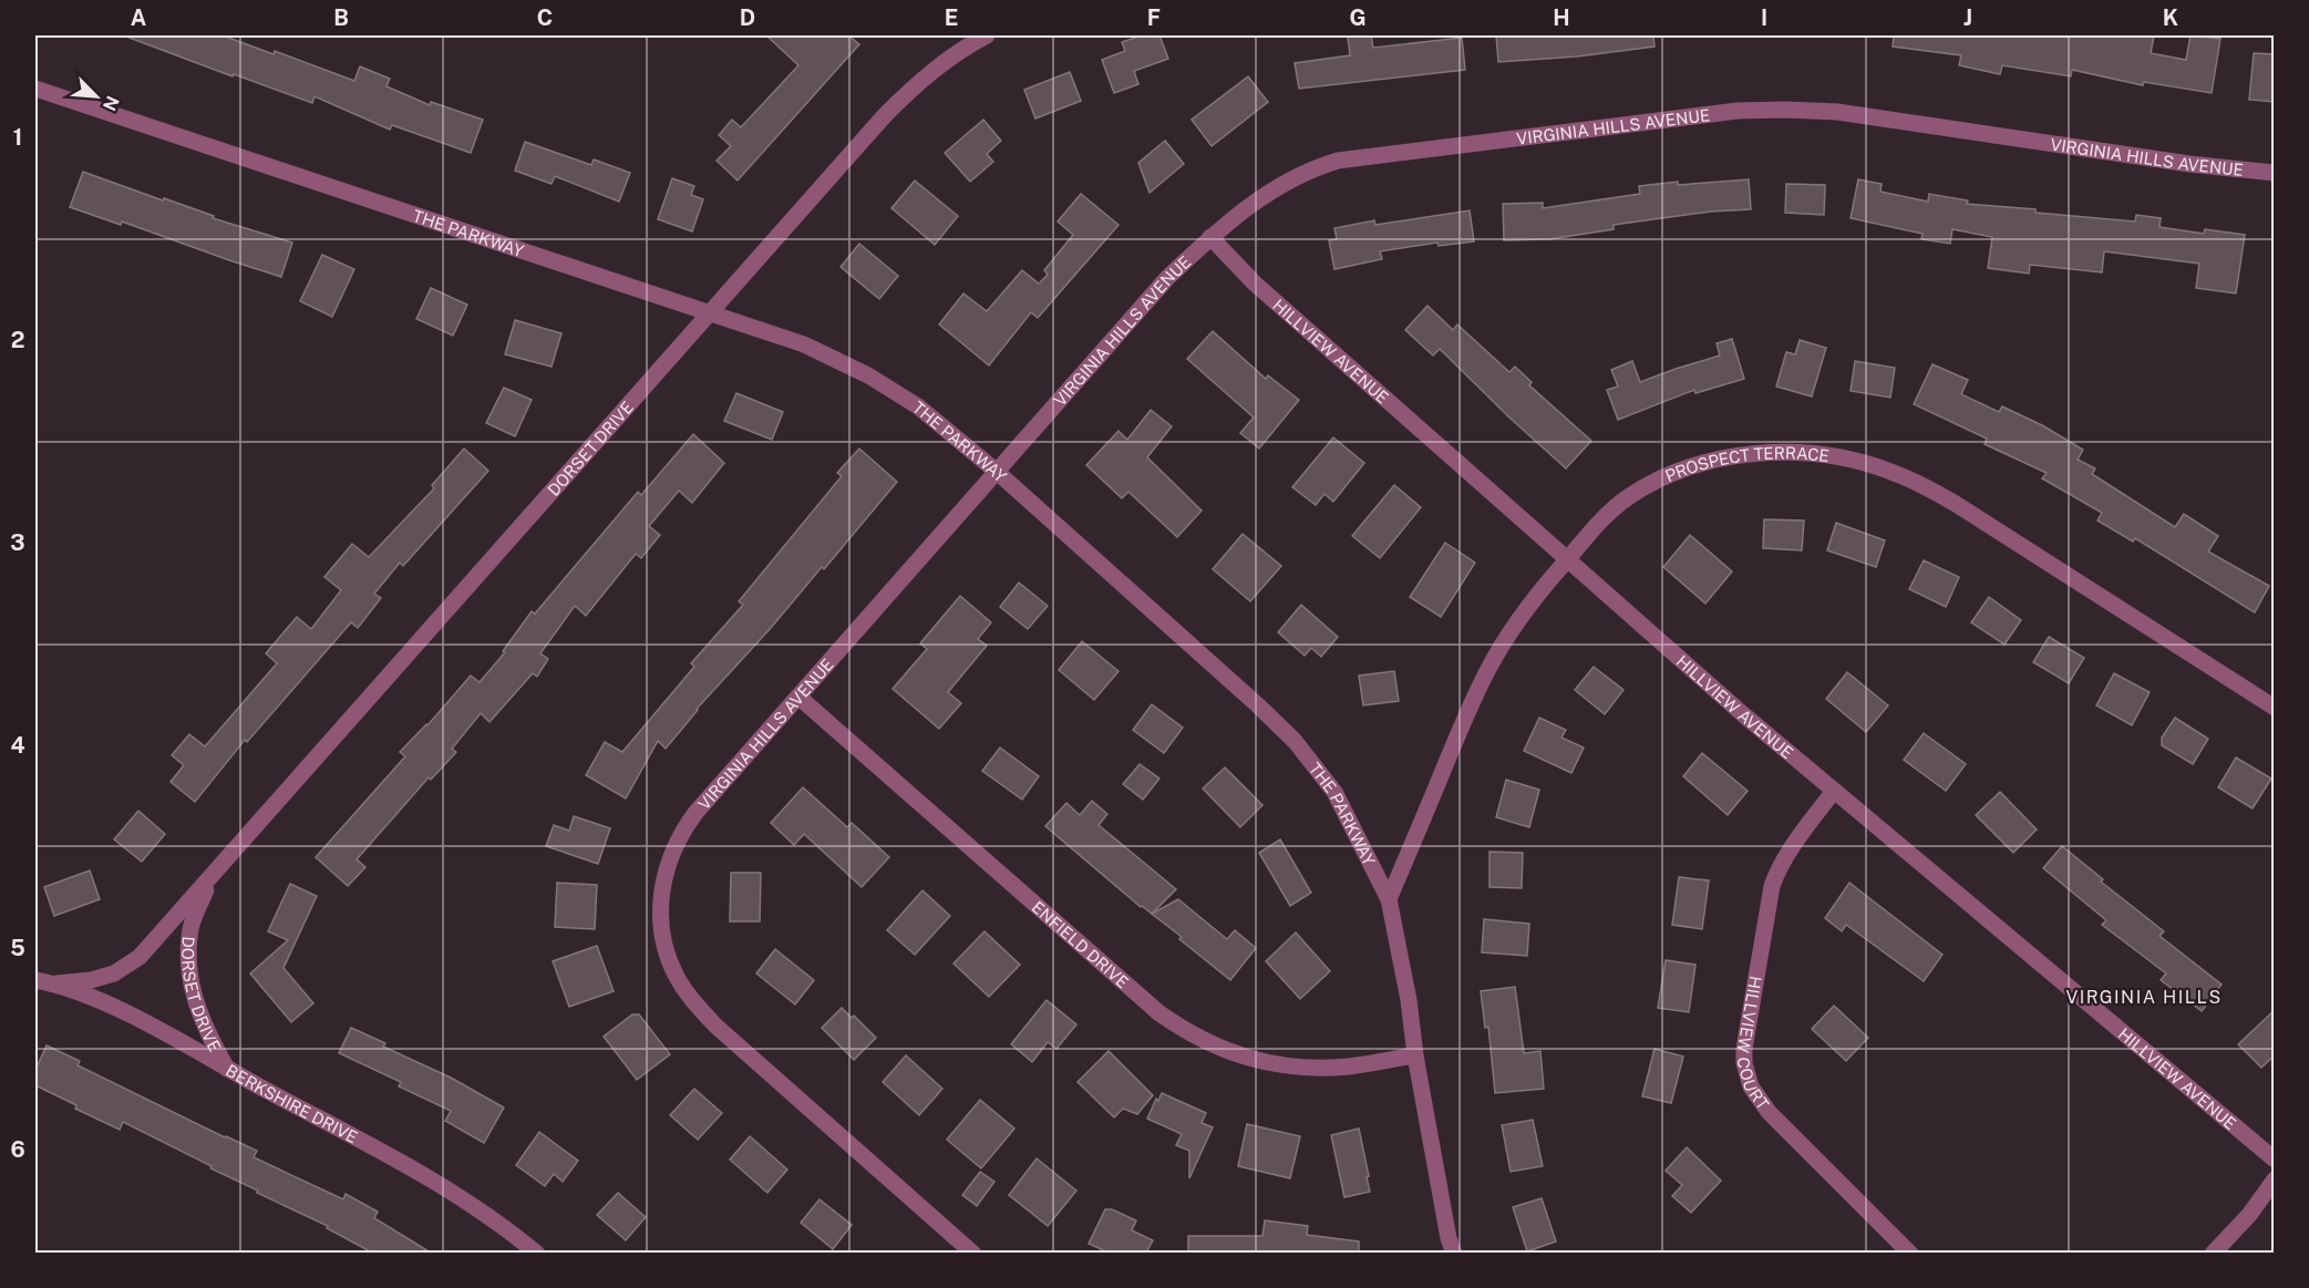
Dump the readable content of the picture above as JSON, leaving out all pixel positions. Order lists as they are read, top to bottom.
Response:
{
  "streets": {
    "street": [
      "VIRGINIA HILLS AVENUE",
      "THE PARKWAY",
      "HILLVIEW AVENUE",
      "DORSET DRIVE",
      "PROSPECT TERRACE",
      "ENFIELD DRIVE",
      "HILLVIEW COURT",
      "BERKSHIRE DRIVE"
    ]
  },
  "crossings": [
    ["VIRGINIA HILLS AVENUE", "THE PARKWAY"],
    ["VIRGINIA HILLS AVENUE", "HILLVIEW AVENUE"],
    ["VIRGINIA HILLS AVENUE", "ENFIELD DRIVE"],
    ["THE PARKWAY", "DORSET DRIVE"],
    ["THE PARKWAY", "PROSPECT TERRACE"],
    ["THE PARKWAY", "ENFIELD DRIVE"],
    ["HILLVIEW AVENUE", "PROSPECT TERRACE"],
    ["HILLVIEW AVENUE", "HILLVIEW COURT"],
    ["DORSET DRIVE", "BERKSHIRE DRIVE"]
  ],
  "districts": ["VIRGINIA HILLS"],
  "north": "bottom right",
  "grid": {
    "columns": [
      "A",
      "B",
      "C",
      "D",
      "E",
      "F",
      "G",
      "H",
      "I",
      "J",
      "K"
    ],
    "rows": [
      "1",
      "2",
      "3",
      "4",
      "5",
      "6"
    ]
  }
}
